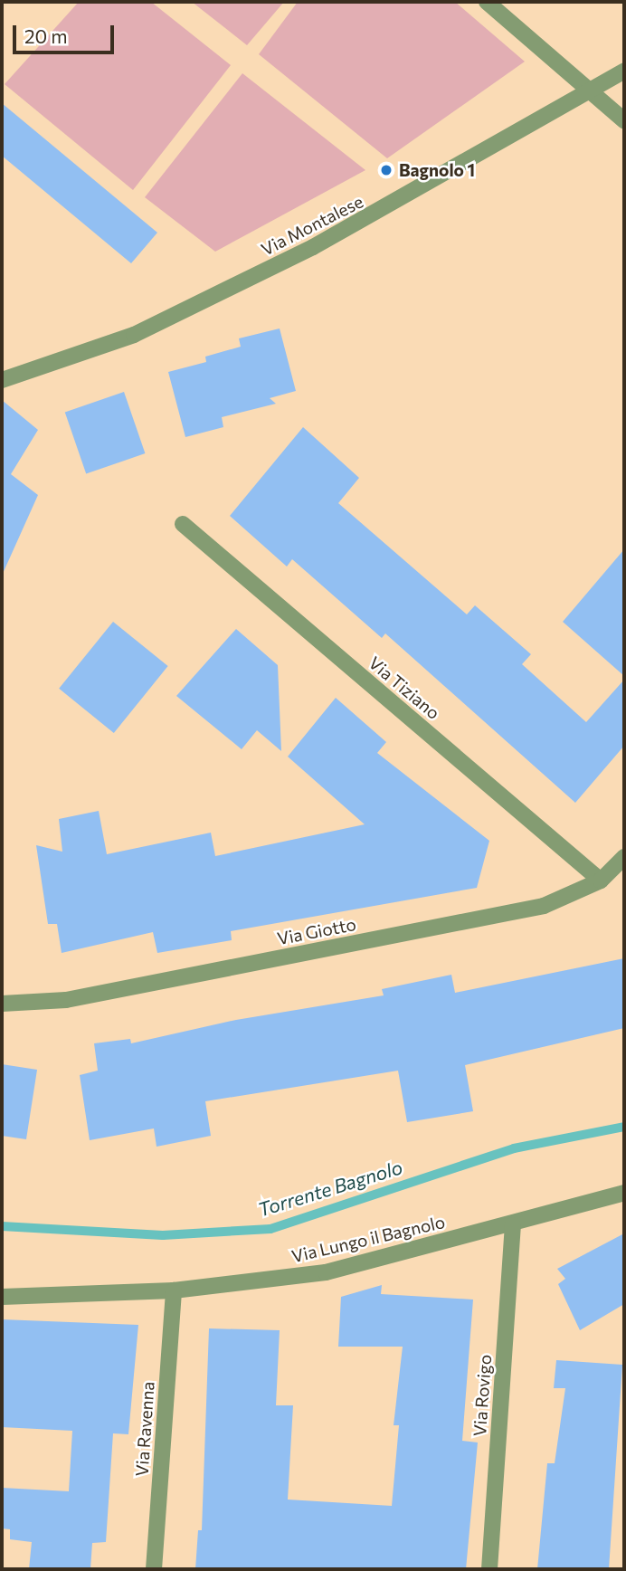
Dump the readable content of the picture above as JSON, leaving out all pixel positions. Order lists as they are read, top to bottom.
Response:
{
  "streets": {
    "street": [
      "Via Montalese",
      "Via Tiziano",
      "Via Giotto",
      "Via Lungo il Bagnolo",
      "Via Rovigo",
      "Via Ravenna"
    ]
  },
  "crossings": [
    ["Via Tiziano", "Via Giotto"],
    ["Via Lungo il Bagnolo", "Via Rovigo"],
    ["Via Lungo il Bagnolo", "Via Ravenna"]
  ],
  "water": ["Torrente Bagnolo"],
  "places": ["Bagnolo 1"],
  "scale_bar": "20 m"
}
